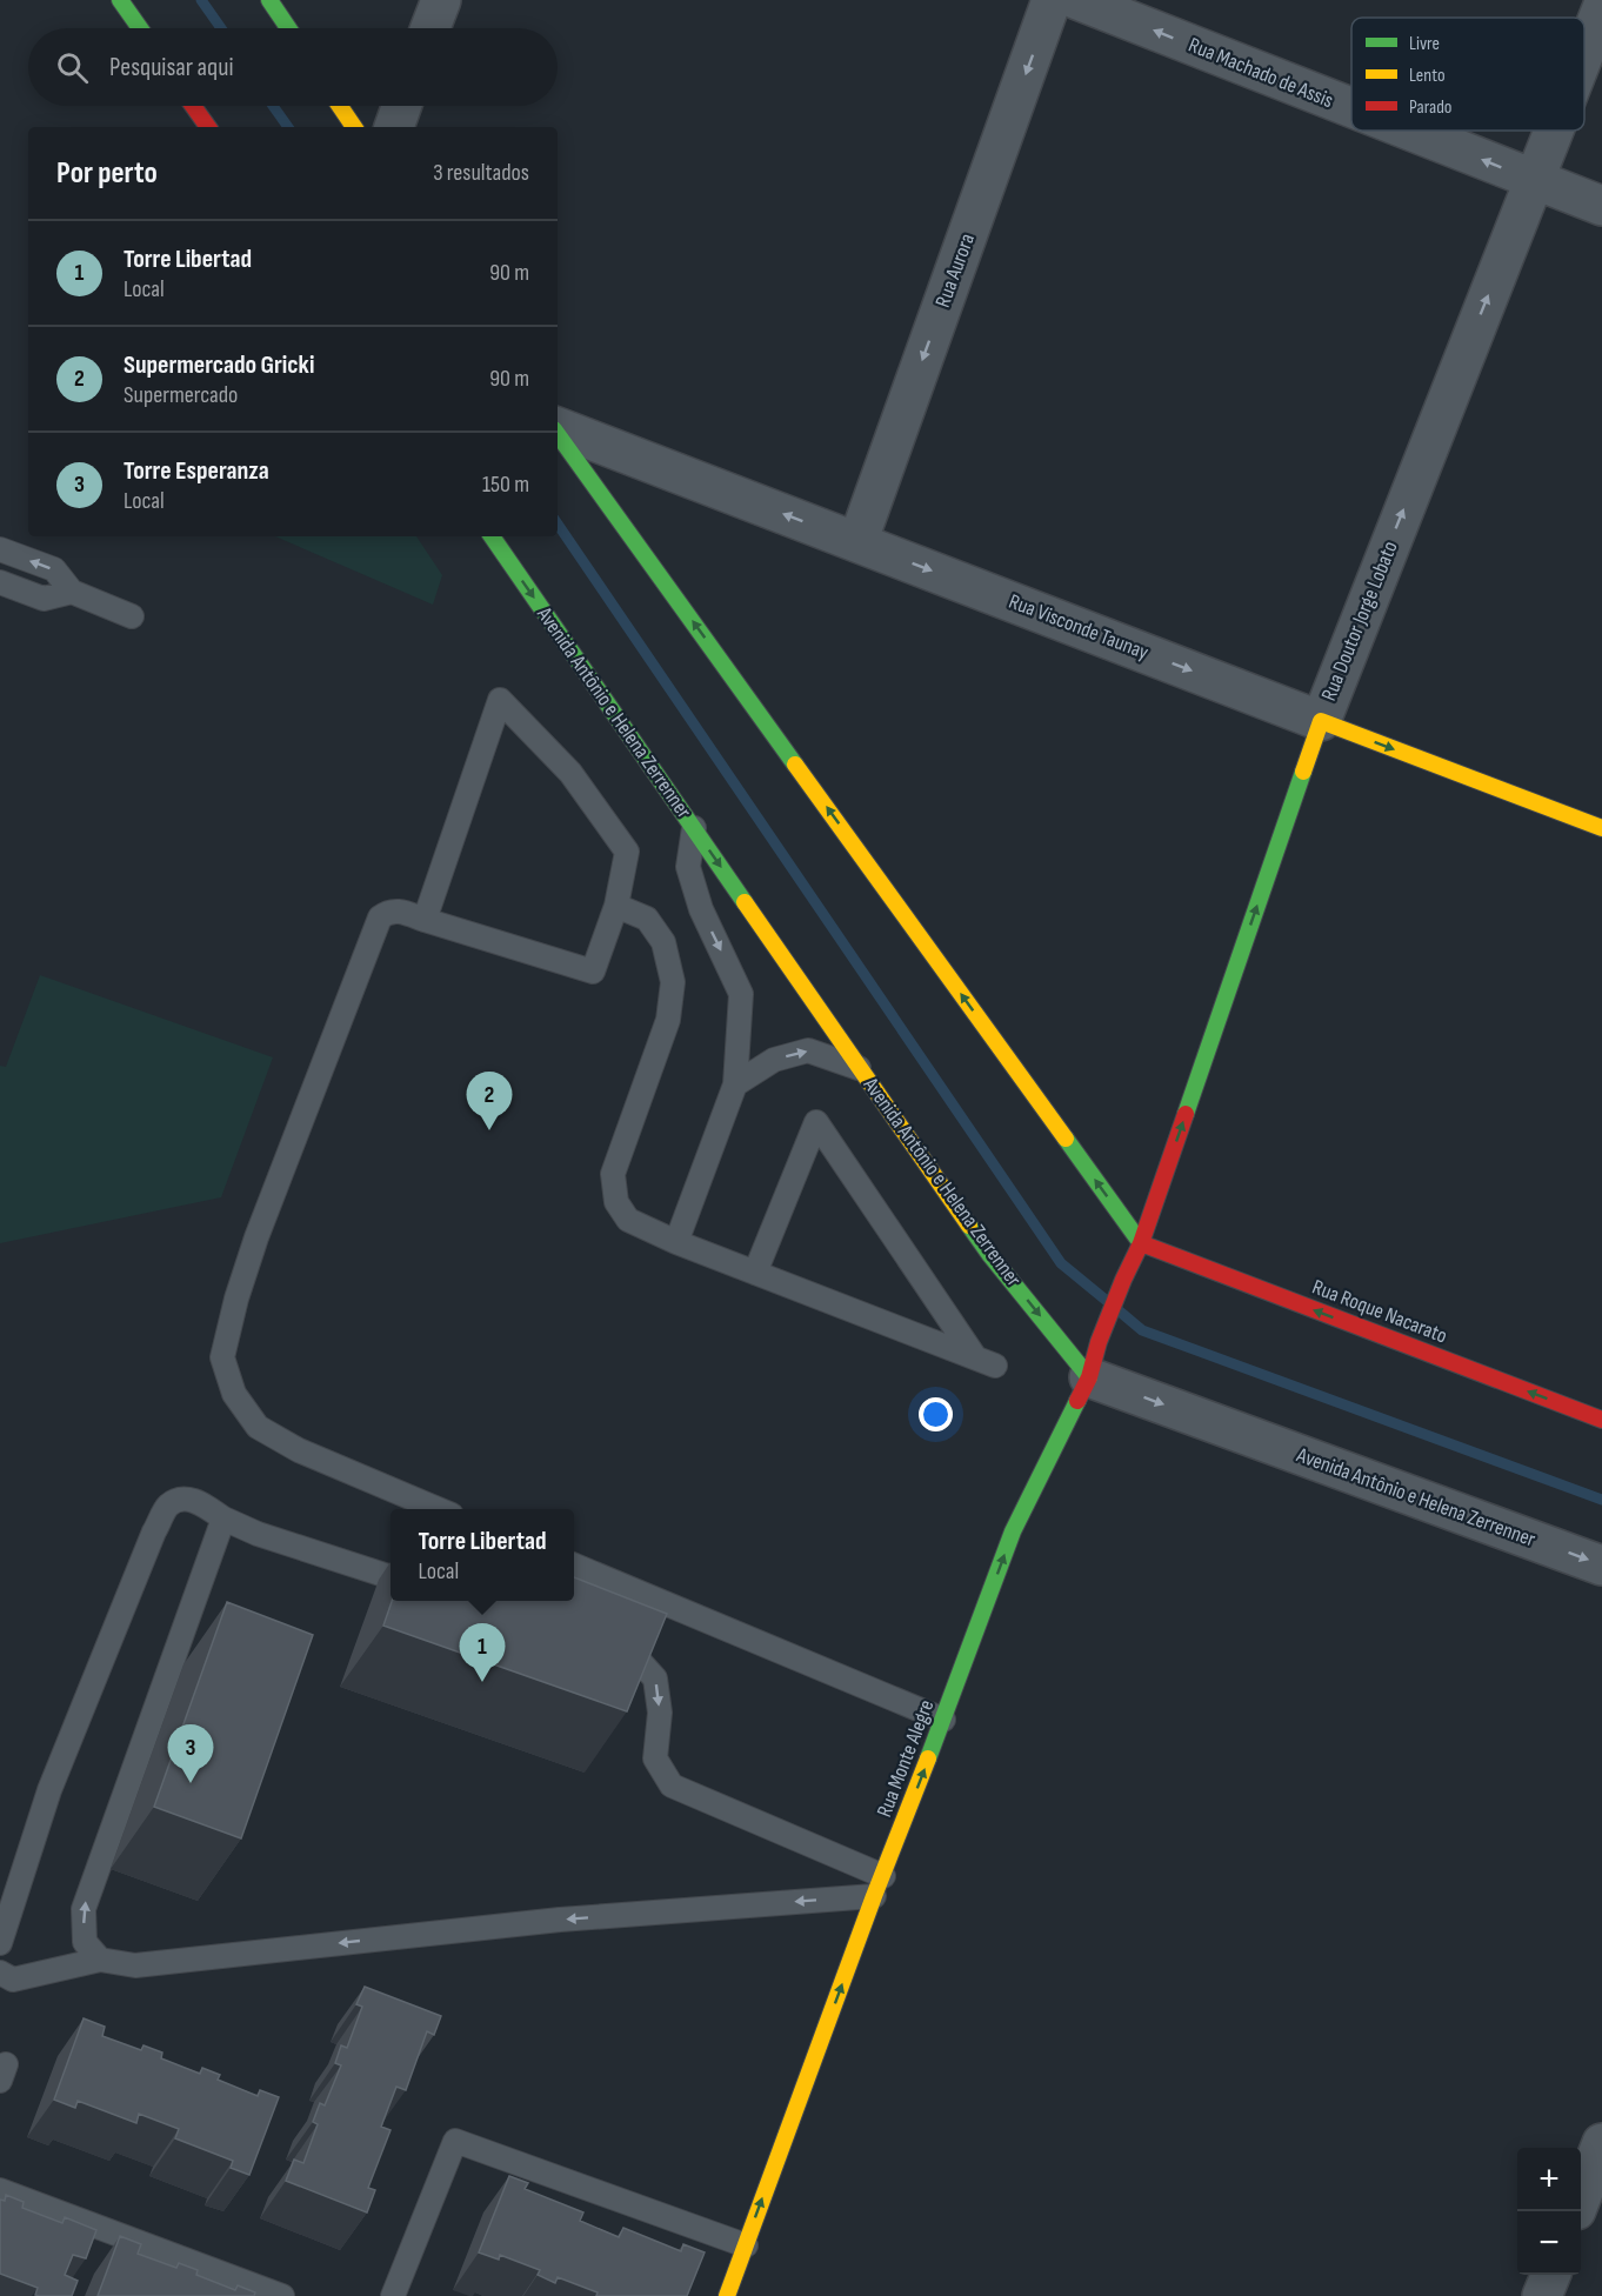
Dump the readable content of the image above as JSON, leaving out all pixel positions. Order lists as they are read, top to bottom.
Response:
{
  "streets": {
    "street": [
      "Rua Machado de Assis",
      "Rua Aurora",
      "Rua Doutor Jorge Lobato",
      "Rua Visconde Taunay",
      "Avenida Antônio e Helena Zerrenner",
      "Rua Roque Nacarato",
      "Rua Monte Alegre"
    ]
  },
  "crossings": [
    ["Rua Machado de Assis", "Rua Doutor Jorge Lobato"],
    ["Rua Aurora", "Rua Visconde Taunay"],
    ["Rua Doutor Jorge Lobato", "Rua Visconde Taunay"],
    ["Rua Doutor Jorge Lobato", "Rua Roque Nacarato"],
    ["Rua Doutor Jorge Lobato", "Rua Monte Alegre"],
    ["Avenida Antônio e Helena Zerrenner", "Rua Monte Alegre"],
    ["Rua Roque Nacarato", "Rua Monte Alegre"]
  ],
  "one_way": [
    "Rua Machado de Assis",
    "Rua Aurora",
    "Rua Doutor Jorge Lobato",
    "Rua Roque Nacarato",
    "Rua Monte Alegre"
  ],
  "legend": ["Livre", "Lento", "Parado"],
  "page": {
    "search": "Pesquisar aqui",
    "heading": ["Por perto", "3 resultados"],
    "list": [
      {
        "mark": "1",
        "name": "Torre Libertad",
        "note": "Local",
        "value": "90 m"
      },
      {
        "mark": "2",
        "name": "Supermercado Gricki",
        "note": "Supermercado",
        "value": "90 m"
      },
      {
        "mark": "3",
        "name": "Torre Esperanza",
        "note": "Local",
        "value": "150 m"
      }
    ],
    "pins": ["2", "1", "3"],
    "popup": ["Torre Libertad", "Local"],
    "map_buttons": ["+", "−"]
  }
}
